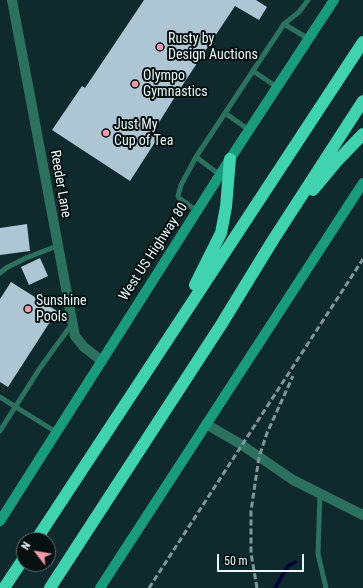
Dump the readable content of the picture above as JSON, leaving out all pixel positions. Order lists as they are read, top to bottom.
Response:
{
  "streets": {
    "main road": ["West US Highway 80"],
    "street": ["Reeder Lane"]
  },
  "crossings": [
    ["Reeder Lane", "West US Highway 80"]
  ],
  "places": [
    "Rusty by Design Auctions",
    "Olympo Gymnastics",
    "Just My Cup of Tea",
    "Sunshine Pools"
  ],
  "scale_bar": "50 m",
  "north": "top left"
}
